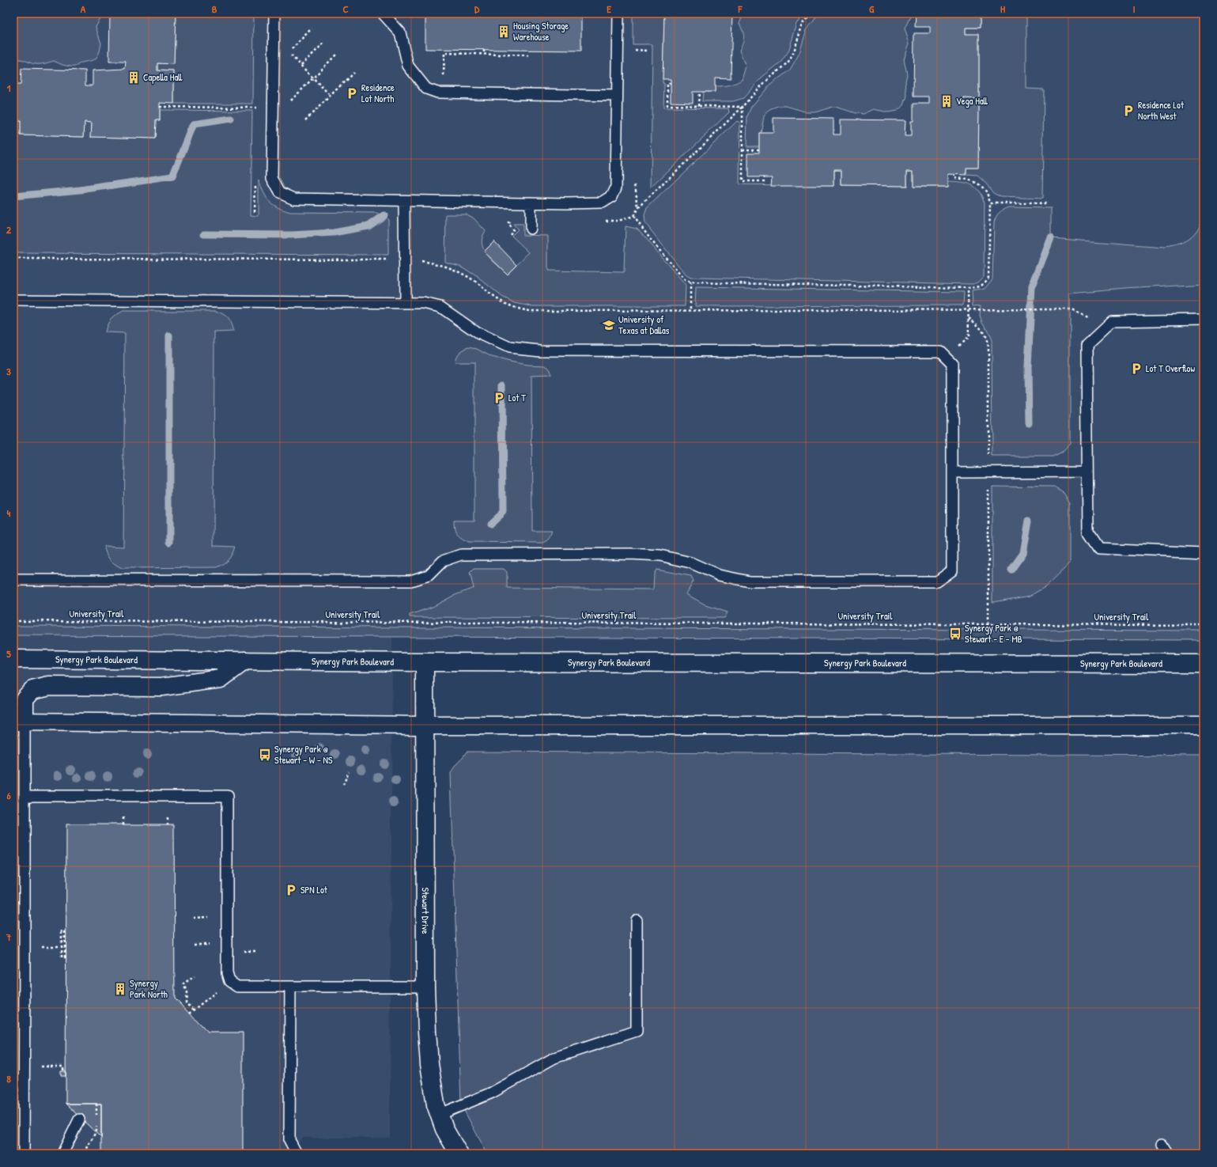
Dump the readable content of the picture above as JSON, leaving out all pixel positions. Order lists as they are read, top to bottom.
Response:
{
  "streets": {
    "street": ["Synergy Park Boulevard", "Stewart Drive"],
    "path": ["University Trail"]
  },
  "crossings": [
    ["Synergy Park Boulevard", "Stewart Drive"]
  ],
  "places": {
    "building": [
      "Housing Storage Warehouse",
      "Capella Hall",
      "Vega Hall",
      "Synergy Park North"
    ],
    "parking": [
      "Residence Lot North",
      "Residence Lot North West",
      "Lot T Overflow",
      "Lot T",
      "SPN Lot"
    ],
    "school or university": ["University of Texas at Dallas"],
    "bus stop": ["Synergy Park @ Stewart - E - MB", "Synergy Park @ Stewart - W - NS"]
  },
  "grid": {
    "columns": [
      "A",
      "B",
      "C",
      "D",
      "E",
      "F",
      "G",
      "H",
      "I"
    ],
    "rows": [
      "1",
      "2",
      "3",
      "4",
      "5",
      "6",
      "7",
      "8"
    ]
  }
}
